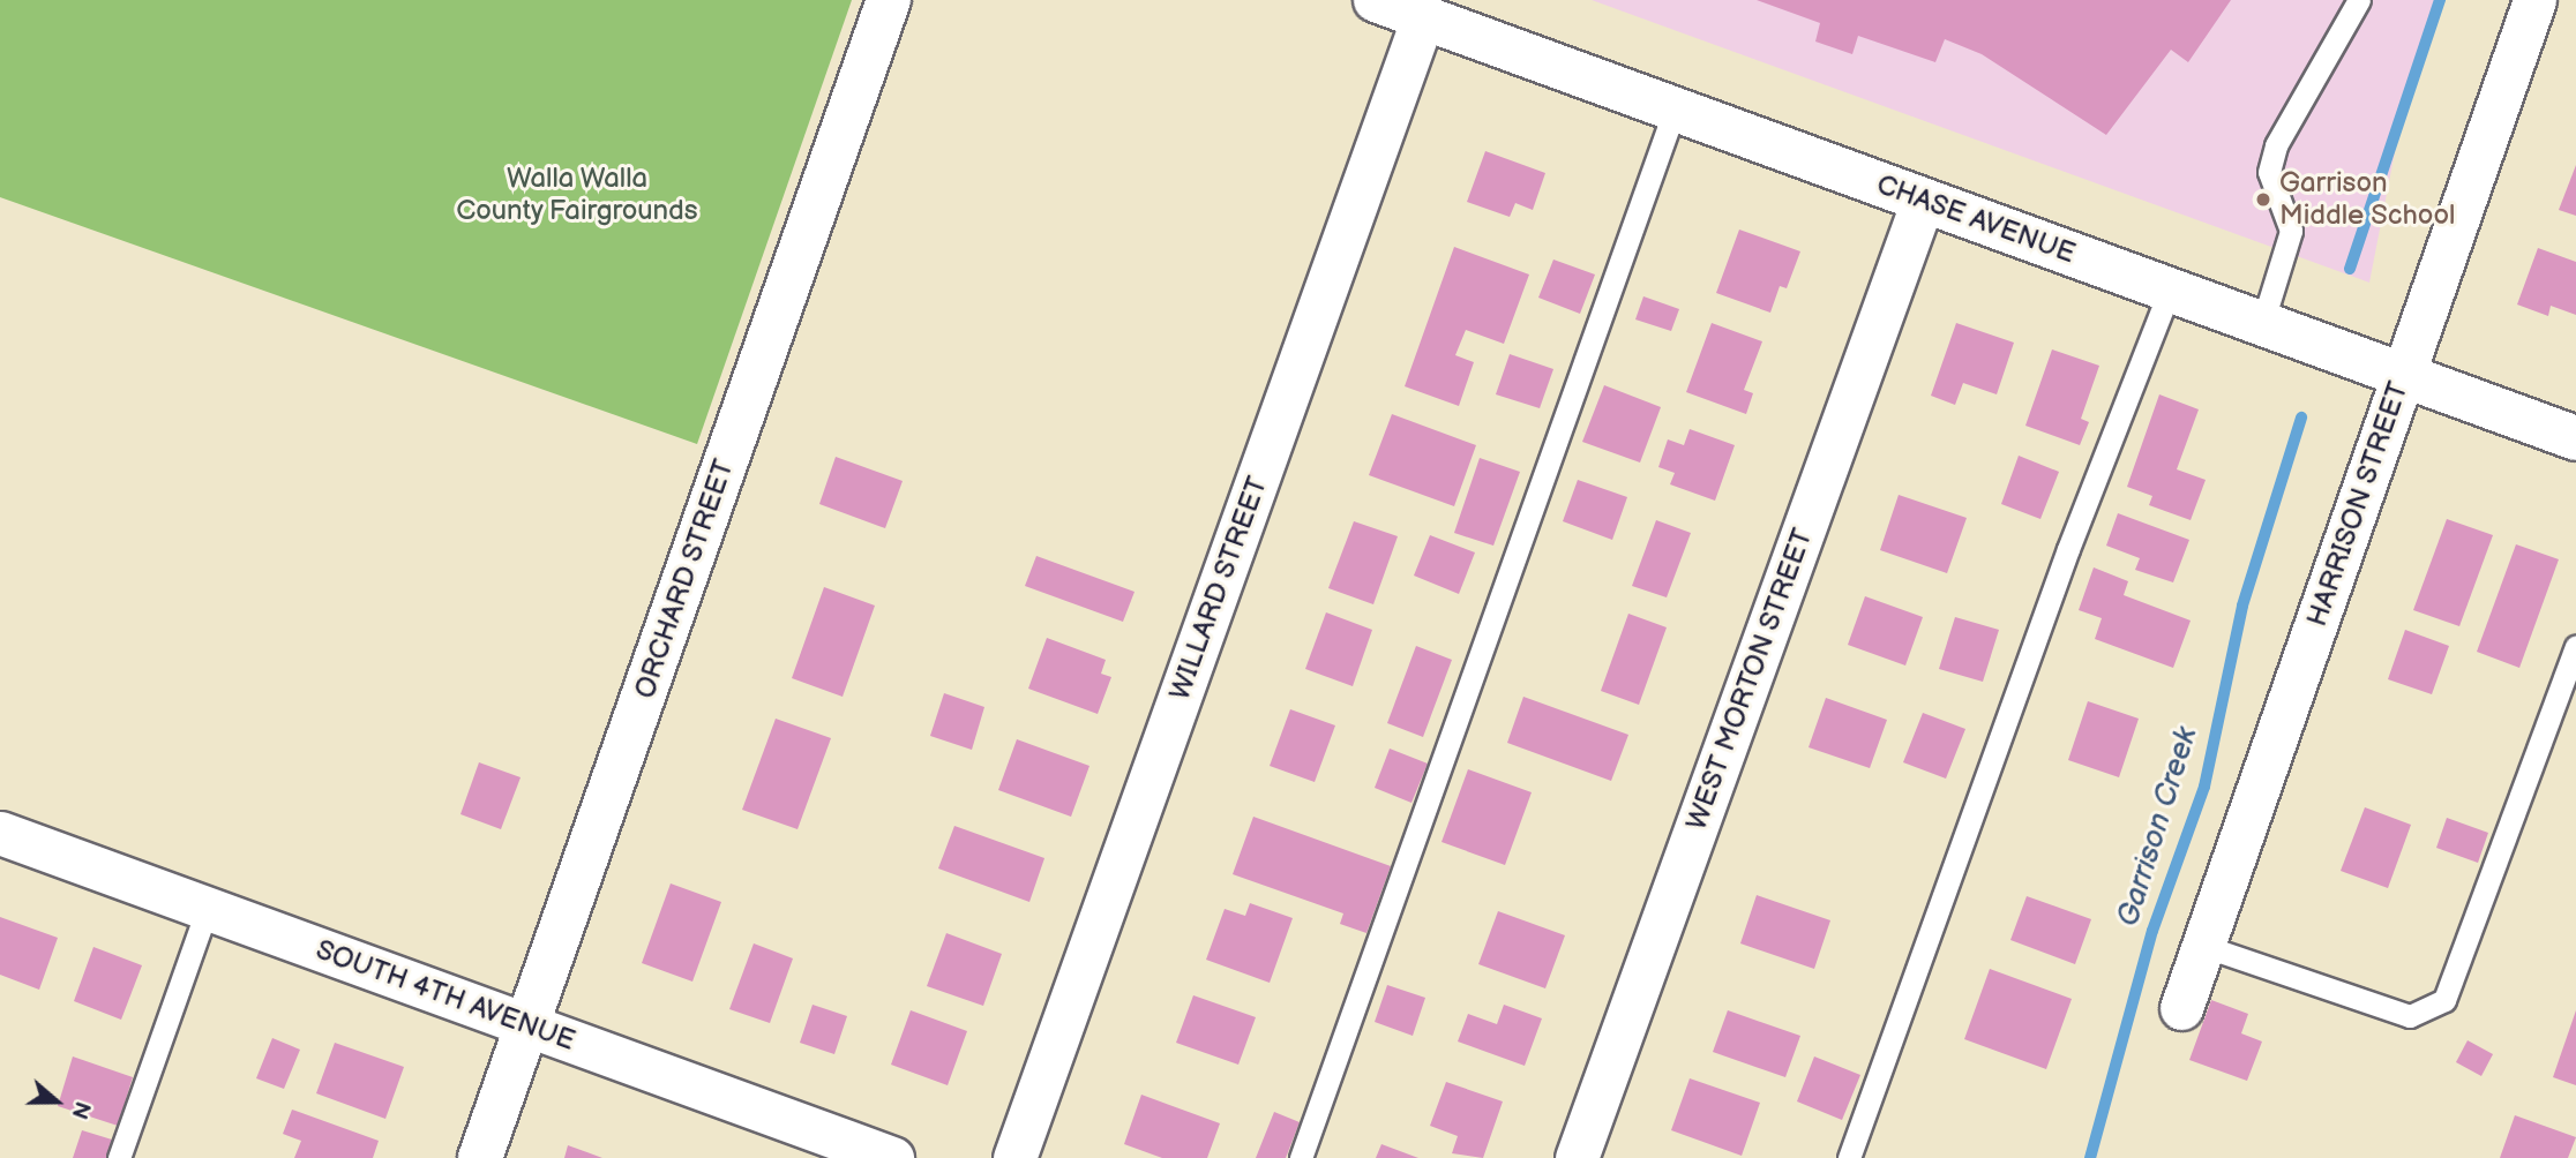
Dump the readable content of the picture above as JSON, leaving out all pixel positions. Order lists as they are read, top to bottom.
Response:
{
  "streets": {
    "street": [
      "CHASE AVENUE",
      "HARRISON STREET",
      "ORCHARD STREET",
      "WILLARD STREET",
      "WEST MORTON STREET",
      "SOUTH 4TH AVENUE"
    ]
  },
  "crossings": [
    ["CHASE AVENUE", "HARRISON STREET"],
    ["CHASE AVENUE", "WILLARD STREET"],
    ["CHASE AVENUE", "WEST MORTON STREET"],
    ["ORCHARD STREET", "SOUTH 4TH AVENUE"]
  ],
  "water": ["Garrison Creek"],
  "parks": ["Walla Walla County Fairgrounds"],
  "places": ["Garrison Middle School"],
  "north": "right"
}
